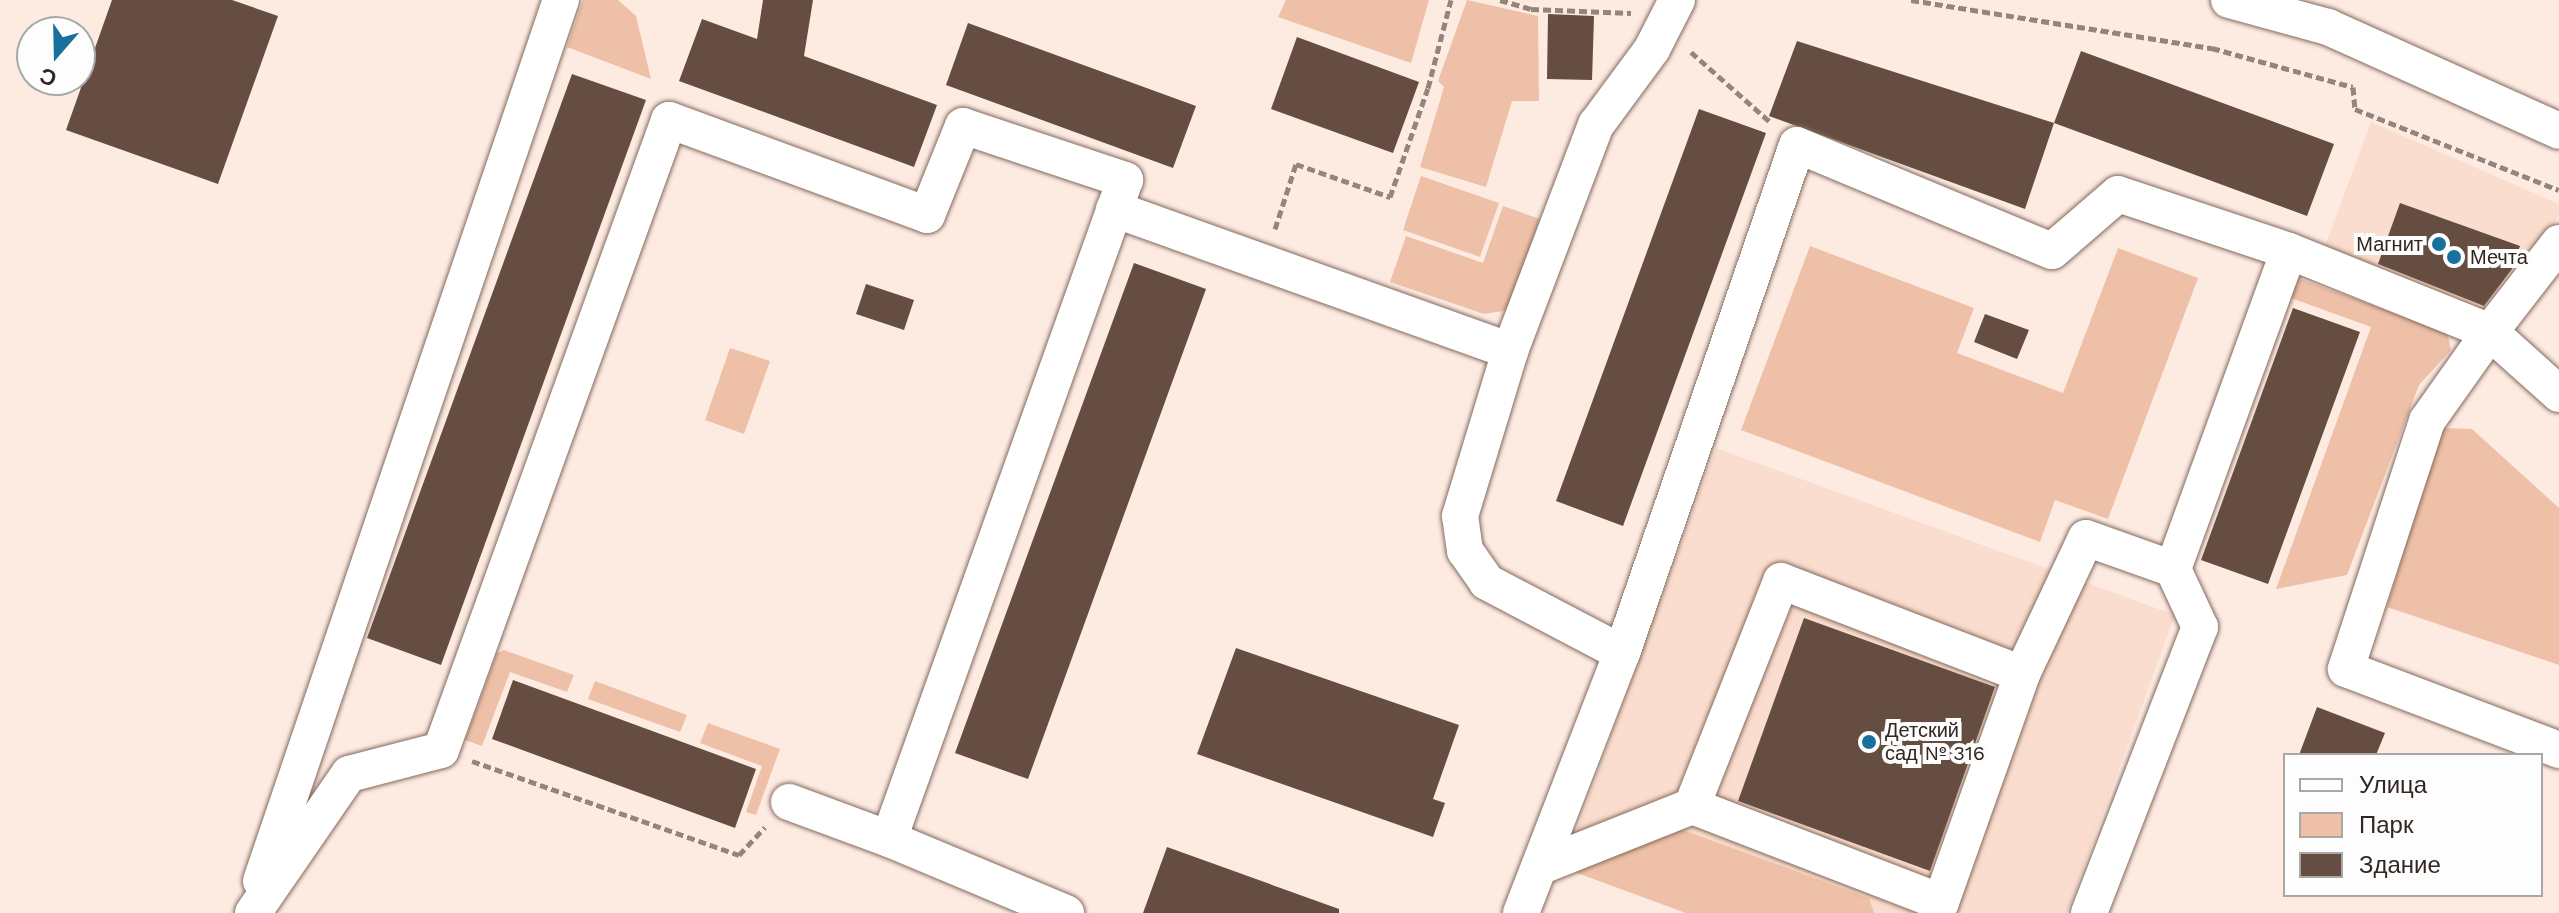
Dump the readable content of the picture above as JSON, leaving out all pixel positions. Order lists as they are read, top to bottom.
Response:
{
  "places": ["Магнит", "Мечта", "Детский сад № 316"],
  "legend": ["Улица", "Парк", "Здание"],
  "north": "bottom"
}
